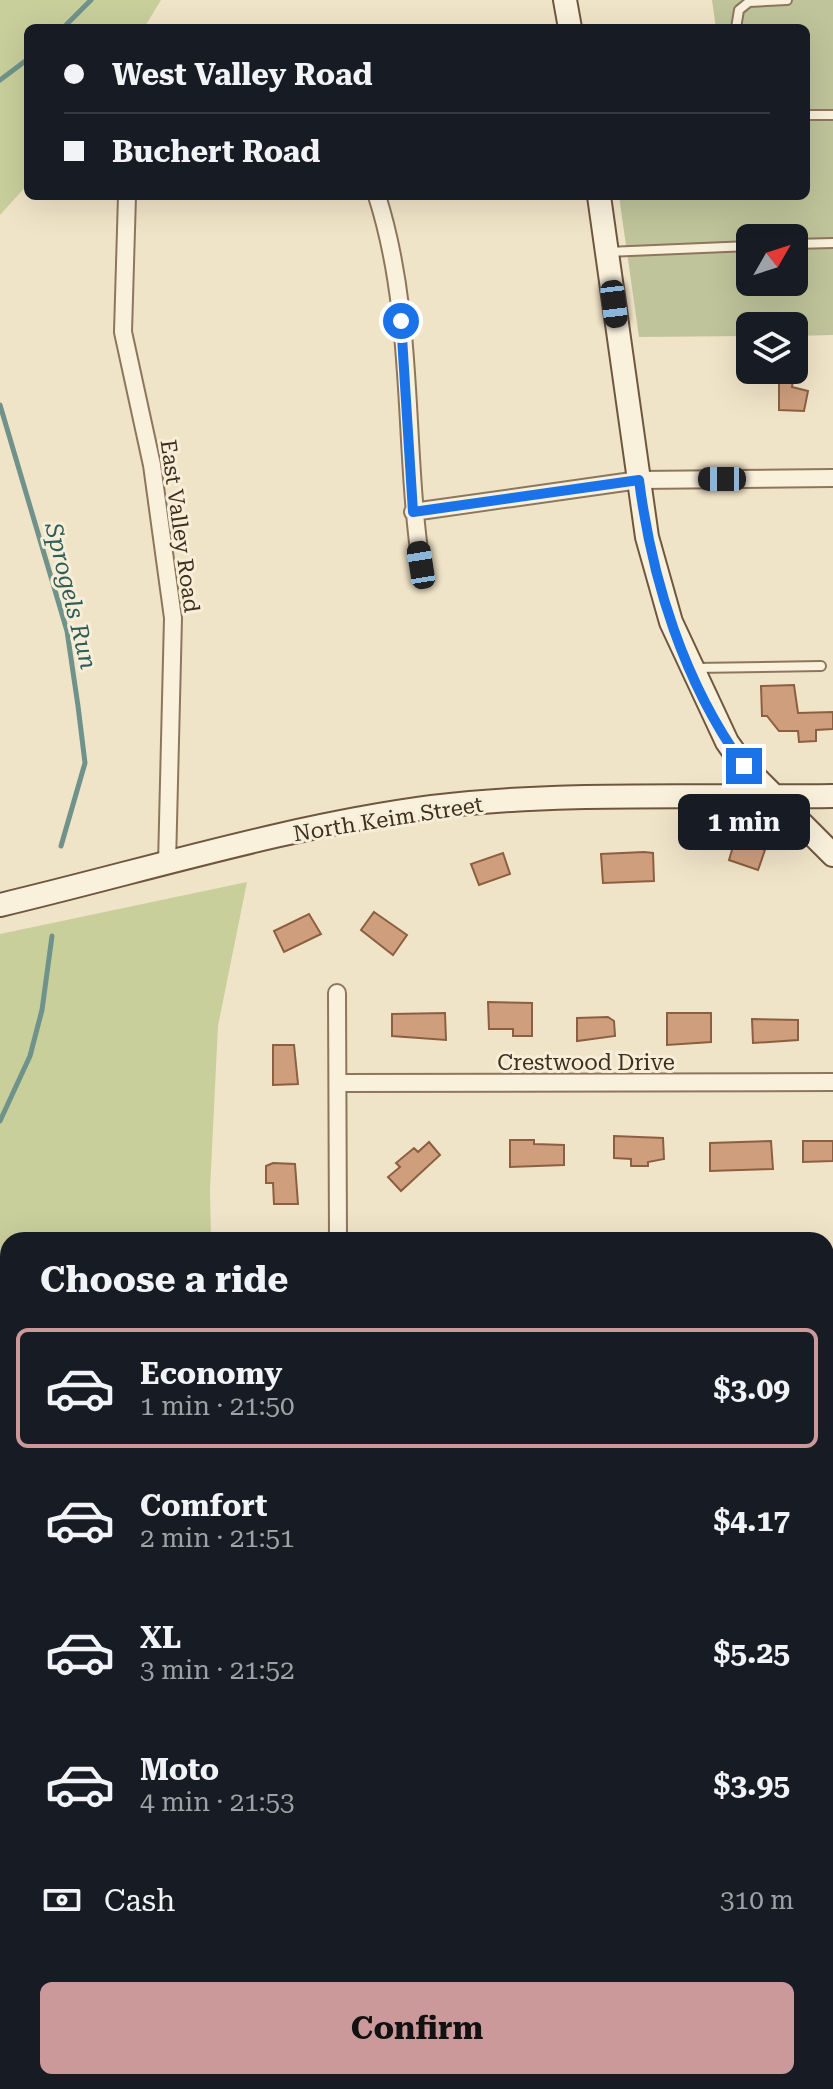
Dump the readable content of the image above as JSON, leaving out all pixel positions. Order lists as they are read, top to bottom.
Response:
{
  "streets": {
    "street": ["East Valley Road", "North Keim Street", "Crestwood Drive"]
  },
  "crossings": [
    ["East Valley Road", "North Keim Street"]
  ],
  "water": ["Sprogels Run"],
  "north": "top right",
  "page": {
    "banner": ["West Valley Road", "Buchert Road"],
    "bubble": "1 min",
    "heading": "Choose a ride",
    "list": [
      {
        "name": "Economy",
        "note": "1 min · 21:50",
        "value": "$3.09"
      },
      {
        "name": "Comfort",
        "note": "2 min · 21:51",
        "value": "$4.17"
      },
      {
        "name": "XL",
        "note": "3 min · 21:52",
        "value": "$5.25"
      },
      {
        "name": "Moto",
        "note": "4 min · 21:53",
        "value": "$3.95"
      }
    ],
    "pay": ["Cash", "310 m"],
    "buttons": "Confirm"
  }
}
